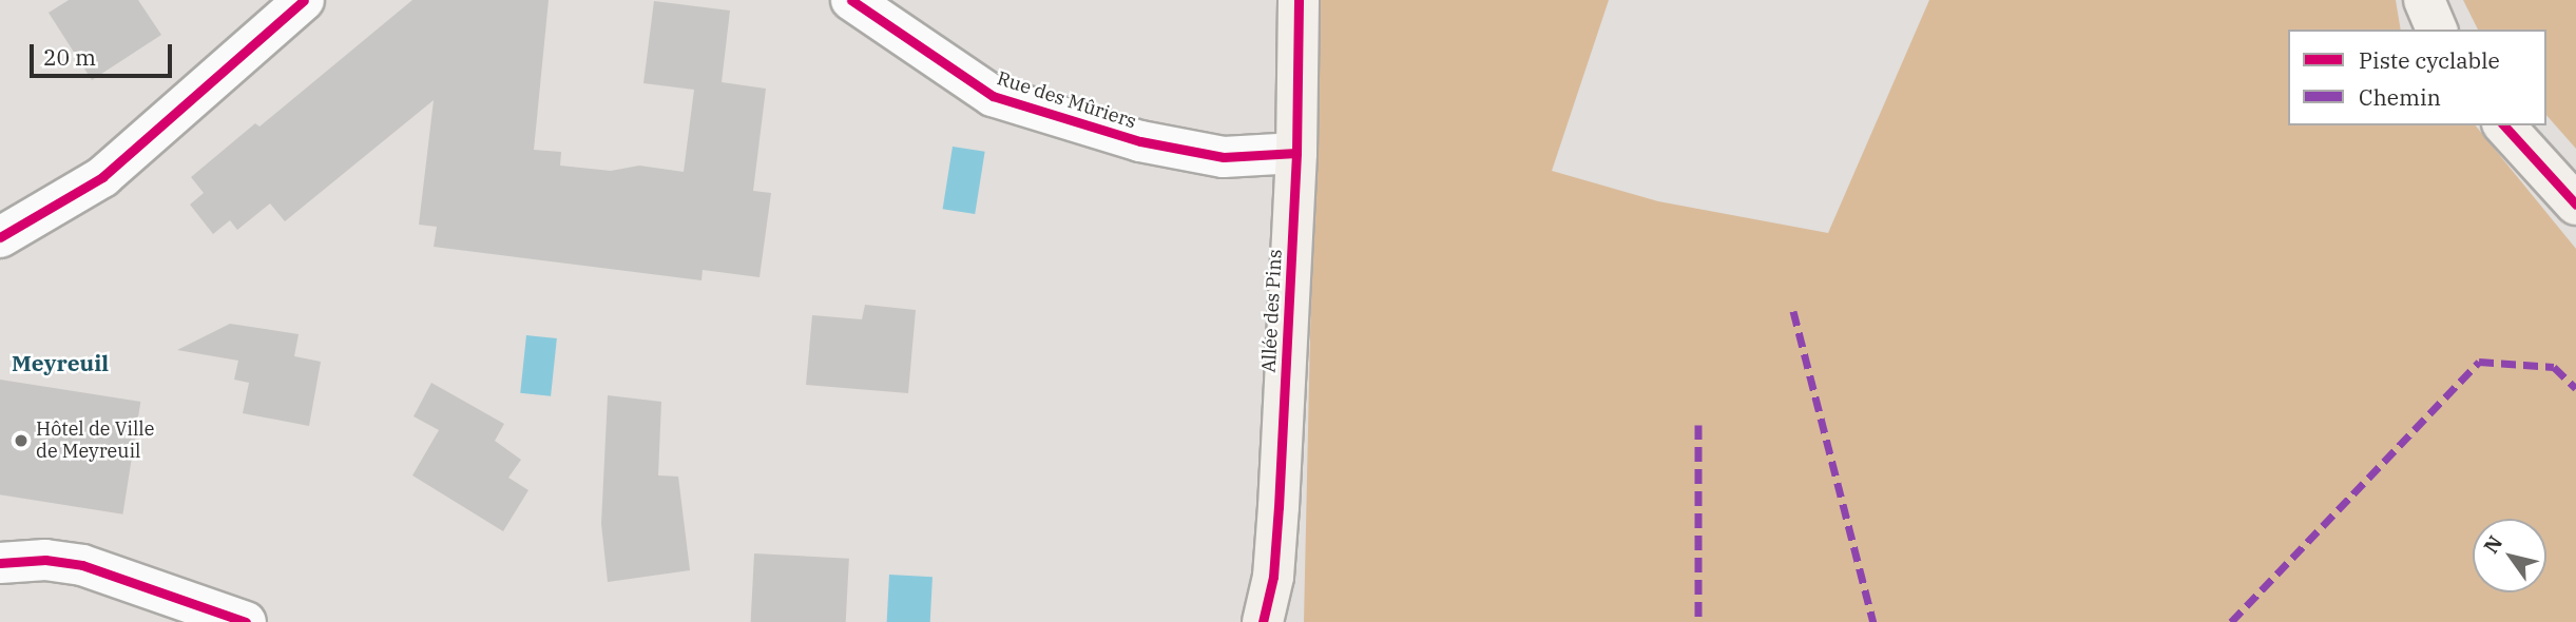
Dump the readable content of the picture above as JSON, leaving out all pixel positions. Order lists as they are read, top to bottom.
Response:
{
  "streets": {
    "street": ["Rue des Mûriers", "Allée des Pins"]
  },
  "crossings": [
    ["Rue des Mûriers", "Allée des Pins"]
  ],
  "districts": ["Meyreuil"],
  "places": ["Hôtel de Ville de Meyreuil"],
  "legend": ["Piste cyclable", "Chemin"],
  "scale_bar": "20 m",
  "north": "top left"
}
